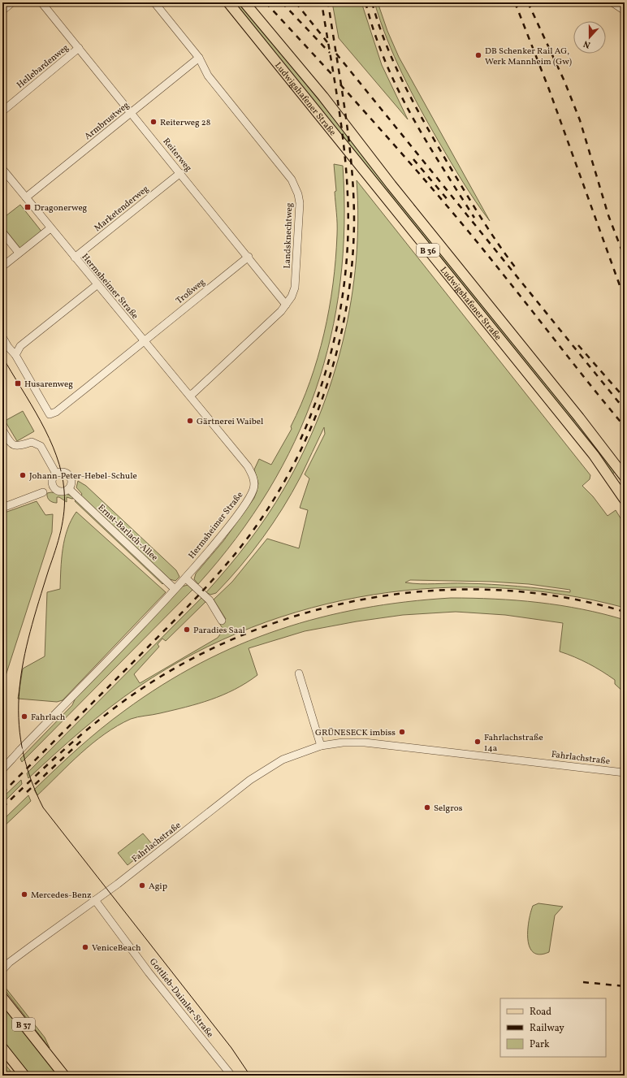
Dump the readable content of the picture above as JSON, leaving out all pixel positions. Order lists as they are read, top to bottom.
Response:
{
  "streets": {
    "main road": ["Ludwigshafener Straße", "B 36", "B 37"],
    "street": [
      "Hellebardenweg",
      "Armbrustweg",
      "Reiterweg",
      "Marketenderweg",
      "Landsknechtweg",
      "Hermsheimer Straße",
      "Troßweg",
      "Ernst-Barlach-Allee",
      "Fahrlachstraße",
      "Gottlieb-Daimler-Straße"
    ]
  },
  "crossings": [
    ["Hellebardenweg", "Reiterweg"],
    ["Armbrustweg", "Reiterweg"],
    ["Armbrustweg", "Landsknechtweg"],
    ["Armbrustweg", "Hermsheimer Straße"],
    ["Reiterweg", "Marketenderweg"],
    ["Reiterweg", "Landsknechtweg"],
    ["Reiterweg", "Troßweg"],
    ["Marketenderweg", "Hermsheimer Straße"],
    ["Landsknechtweg", "Hermsheimer Straße"],
    ["Hermsheimer Straße", "Troßweg"],
    ["Hermsheimer Straße", "Ernst-Barlach-Allee"],
    ["Fahrlachstraße", "Gottlieb-Daimler-Straße"]
  ],
  "places": {
    "other": [
      "DB Schenker Rail AG, Werk Mannheim (Gw)",
      "Reiterweg 28",
      "Gärtnerei Waibel",
      "Johann-Peter-Hebel-Schule",
      "Paradies Saal",
      "Fahrlach",
      "GRÜNESECK imbiss",
      "Fahrlachstraße 14a",
      "Selgros",
      "Agip",
      "Mercedes-Benz",
      "VeniceBeach"
    ],
    "transit": ["Dragonerweg", "Husarenweg"]
  },
  "legend": ["Road", "Railway", "Park"],
  "north": "bottom"
}
